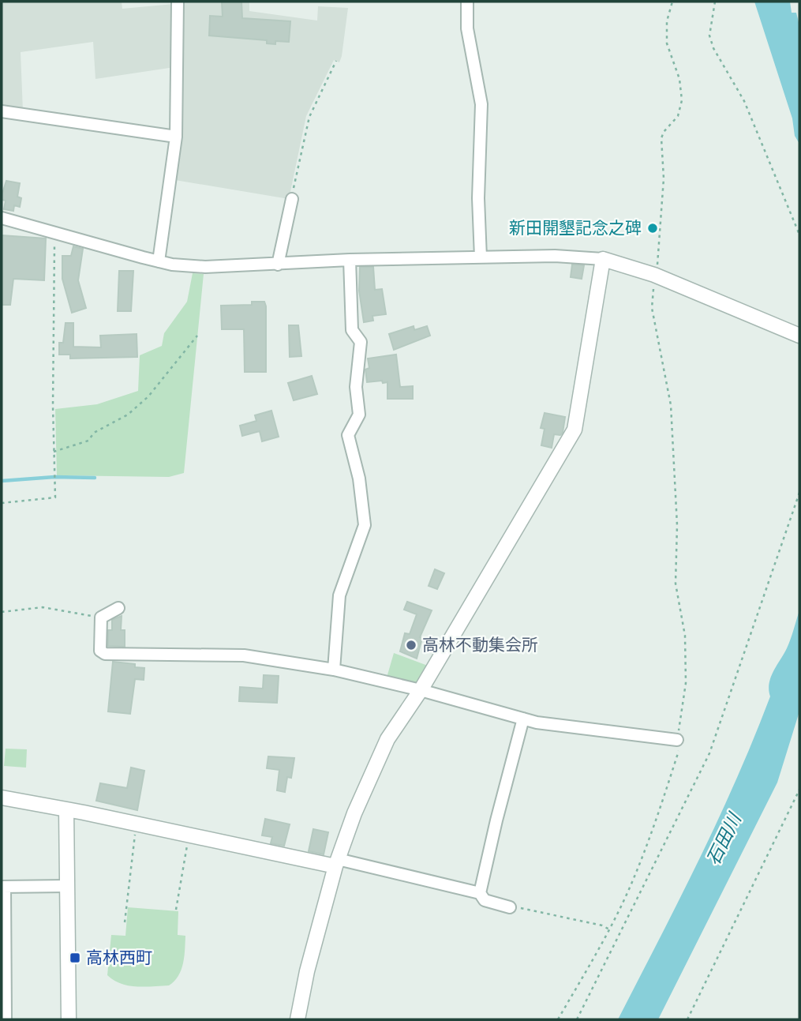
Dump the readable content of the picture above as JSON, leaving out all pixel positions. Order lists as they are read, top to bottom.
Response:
{
  "water": ["石田川"],
  "places": {
    "other": ["新田開墾記念之碑", "高林不動集会所"],
    "transit": ["高林西町"]
  }
}
